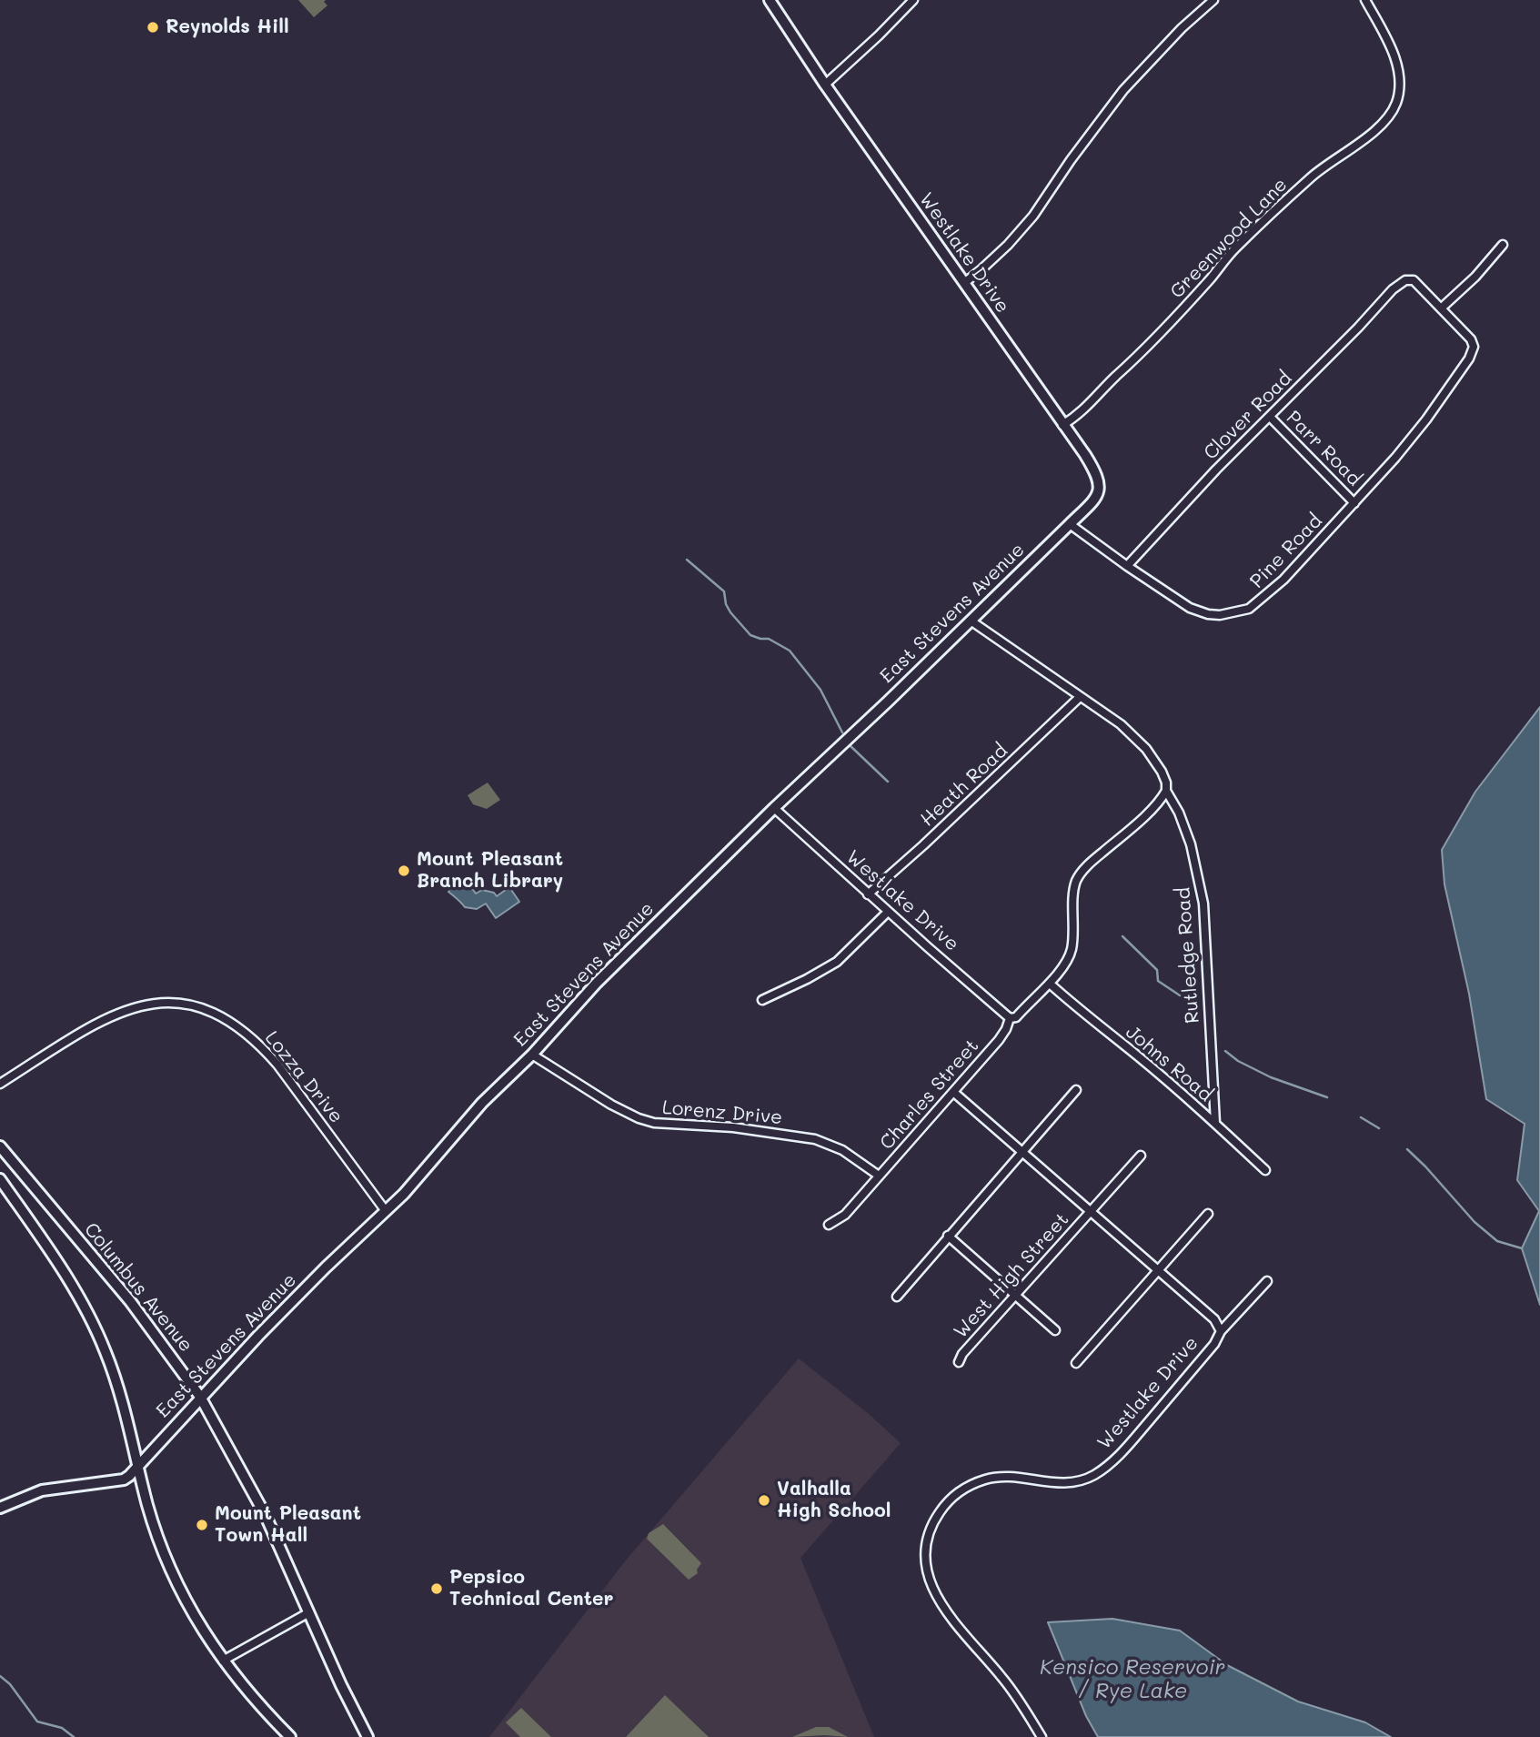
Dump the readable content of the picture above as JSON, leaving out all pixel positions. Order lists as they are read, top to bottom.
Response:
{
  "streets": {
    "street": [
      "Greenwood Lane",
      "Westlake Drive",
      "Clover Road",
      "Parr Road",
      "Pine Road",
      "East Stevens Avenue",
      "Heath Road",
      "Rutledge Road",
      "Johns Road",
      "Lozza Drive",
      "Charles Street",
      "Lorenz Drive",
      "West High Street",
      "Columbus Avenue"
    ]
  },
  "crossings": [
    ["Greenwood Lane", "Westlake Drive"],
    ["Westlake Drive", "Pine Road"],
    ["Westlake Drive", "East Stevens Avenue"],
    ["Westlake Drive", "Heath Road"],
    ["Westlake Drive", "Charles Street"],
    ["Westlake Drive", "West High Street"],
    ["Clover Road", "Parr Road"],
    ["Clover Road", "Pine Road"],
    ["Parr Road", "Pine Road"],
    ["Pine Road", "East Stevens Avenue"],
    ["East Stevens Avenue", "Rutledge Road"],
    ["East Stevens Avenue", "Lozza Drive"],
    ["East Stevens Avenue", "Lorenz Drive"],
    ["East Stevens Avenue", "Columbus Avenue"],
    ["Heath Road", "Rutledge Road"],
    ["Rutledge Road", "Johns Road"],
    ["Rutledge Road", "Charles Street"],
    ["Johns Road", "Charles Street"],
    ["Charles Street", "Lorenz Drive"]
  ],
  "water": ["Kensico Reservoir / Rye Lake"],
  "places": [
    "Reynolds Hill",
    "Mount Pleasant Branch Library",
    "Valhalla High School",
    "Mount Pleasant Town Hall",
    "Pepsico Technical Center"
  ]
}
